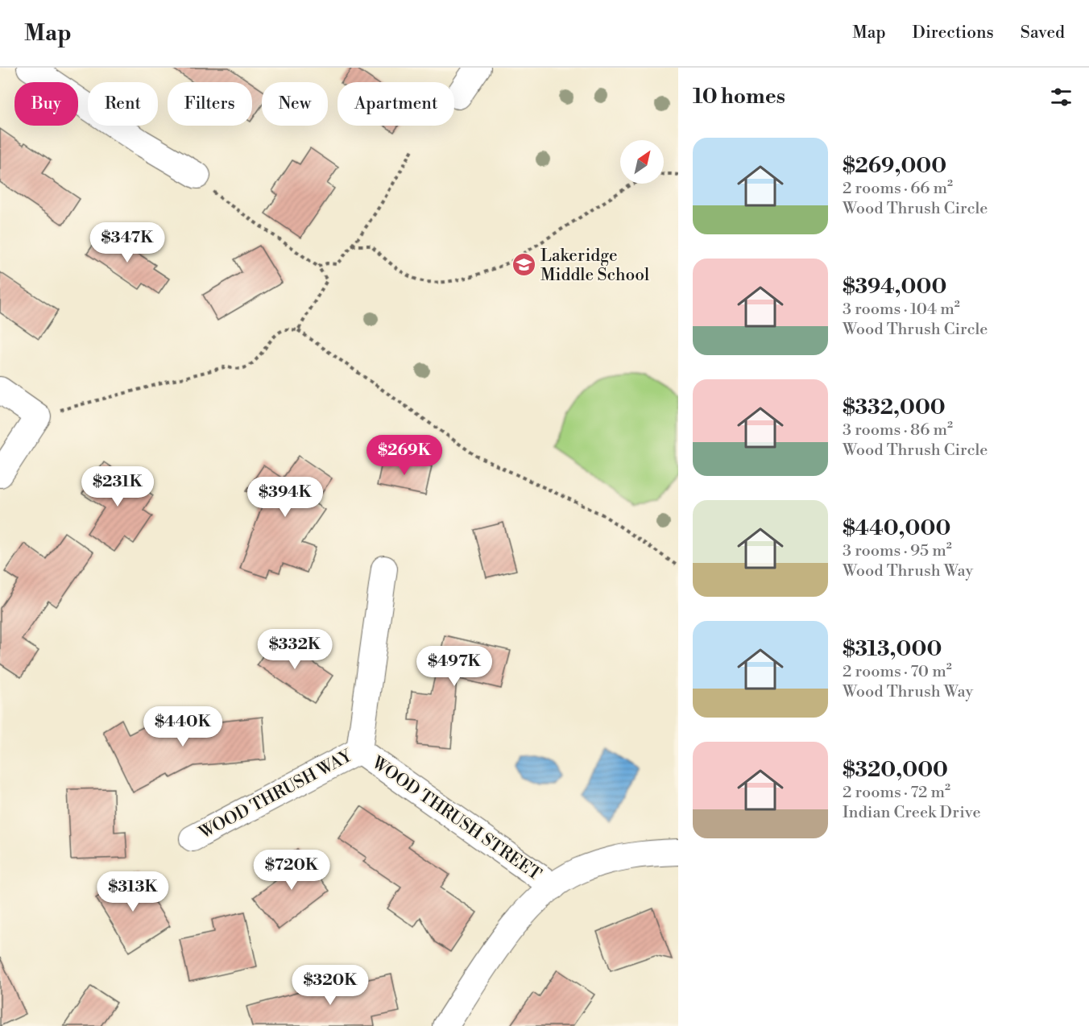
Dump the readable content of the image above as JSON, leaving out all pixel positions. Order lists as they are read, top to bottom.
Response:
{
  "streets": {
    "street": ["WOOD THRUSH WAY", "WOOD THRUSH STREET"]
  },
  "crossings": [
    ["WOOD THRUSH WAY", "WOOD THRUSH STREET"]
  ],
  "places": {
    "school or university": ["Lakeridge Middle School"]
  },
  "north": "top right",
  "page": {
    "header": "Map",
    "nav": ["Map", "Directions", "Saved"],
    "heading": "10 homes",
    "chip": [
      "Buy",
      "Rent",
      "Filters",
      "New",
      "Apartment"
    ],
    "list": [
      {
        "name": "$269,000",
        "note": "2 rooms · 66 m² · Wood Thrush Circle"
      },
      {
        "name": "$394,000",
        "note": "3 rooms · 104 m² · Wood Thrush Circle"
      },
      {
        "name": "$332,000",
        "note": "3 rooms · 86 m² · Wood Thrush Circle"
      },
      {
        "name": "$440,000",
        "note": "3 rooms · 95 m² · Wood Thrush Way"
      },
      {
        "name": "$313,000",
        "note": "2 rooms · 70 m² · Wood Thrush Way"
      },
      {
        "name": "$320,000",
        "note": "2 rooms · 72 m² · Indian Creek Drive"
      }
    ],
    "price": [
      "$347K",
      "$269K",
      "$231K",
      "$394K",
      "$332K",
      "$497K",
      "$440K",
      "$720K",
      "$313K",
      "$320K"
    ]
  }
}
